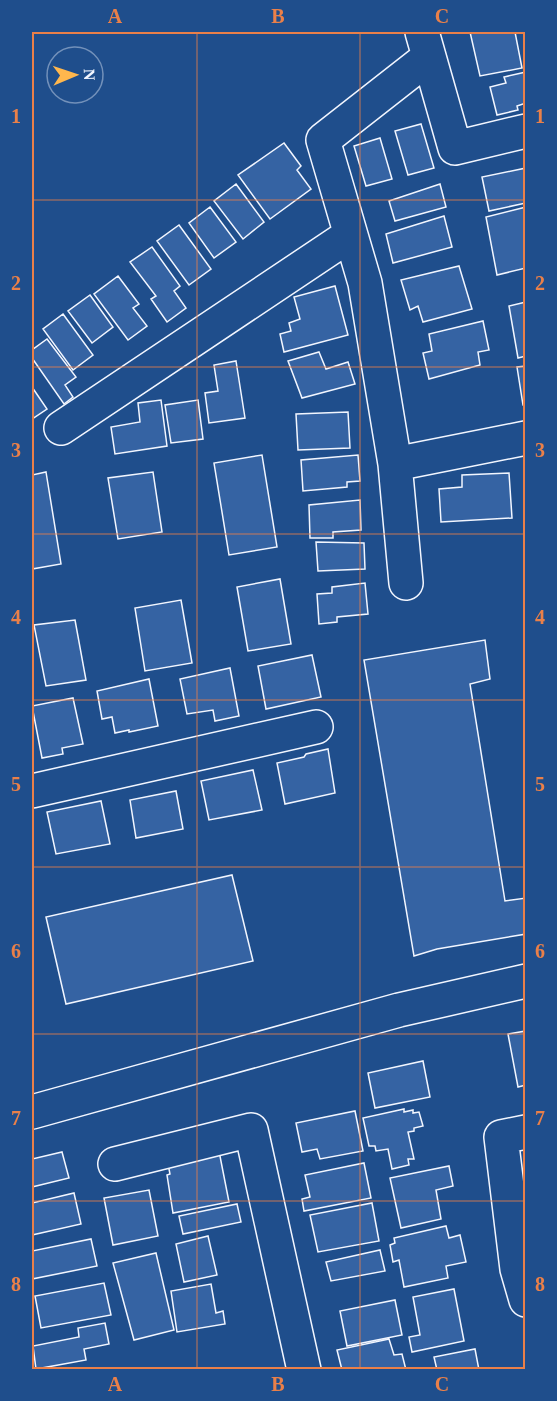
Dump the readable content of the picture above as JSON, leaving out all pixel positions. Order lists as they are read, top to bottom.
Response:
{
  "north": "right",
  "grid": {
    "columns": ["A", "B", "C"],
    "rows": [
      "1",
      "2",
      "3",
      "4",
      "5",
      "6",
      "7",
      "8"
    ]
  }
}
